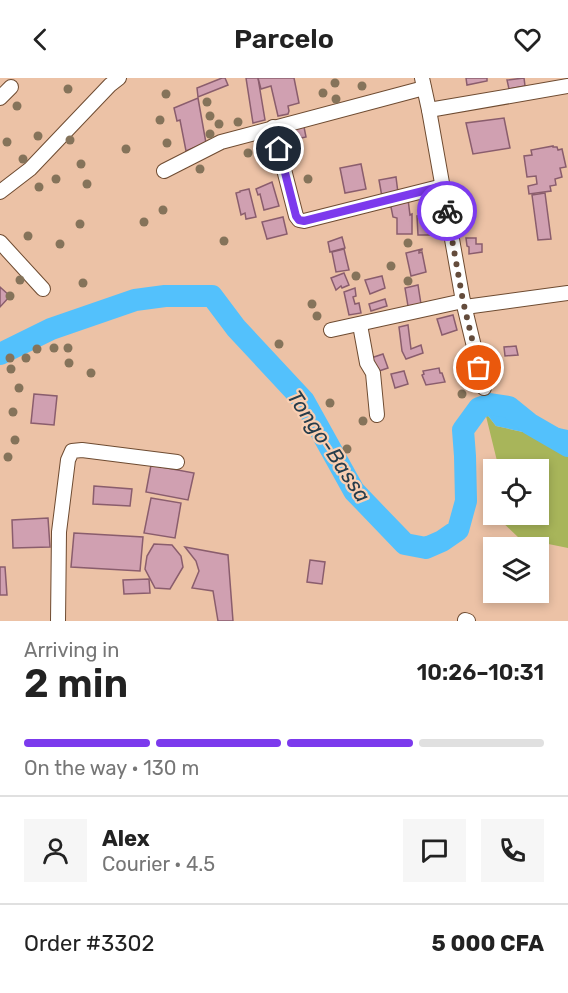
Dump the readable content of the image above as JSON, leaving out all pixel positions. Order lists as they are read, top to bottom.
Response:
{
  "water": ["Tongo-Bassa"],
  "page": {
    "header": "Parcelo",
    "heading": ["2 min", "Arriving in", "10:26–10:31"],
    "panel": [
      "Alex",
      "Courier · 4.5",
      "Order #3302",
      "5 000 CFA"
    ],
    "bar": "On the way · 130 m"
  }
}
